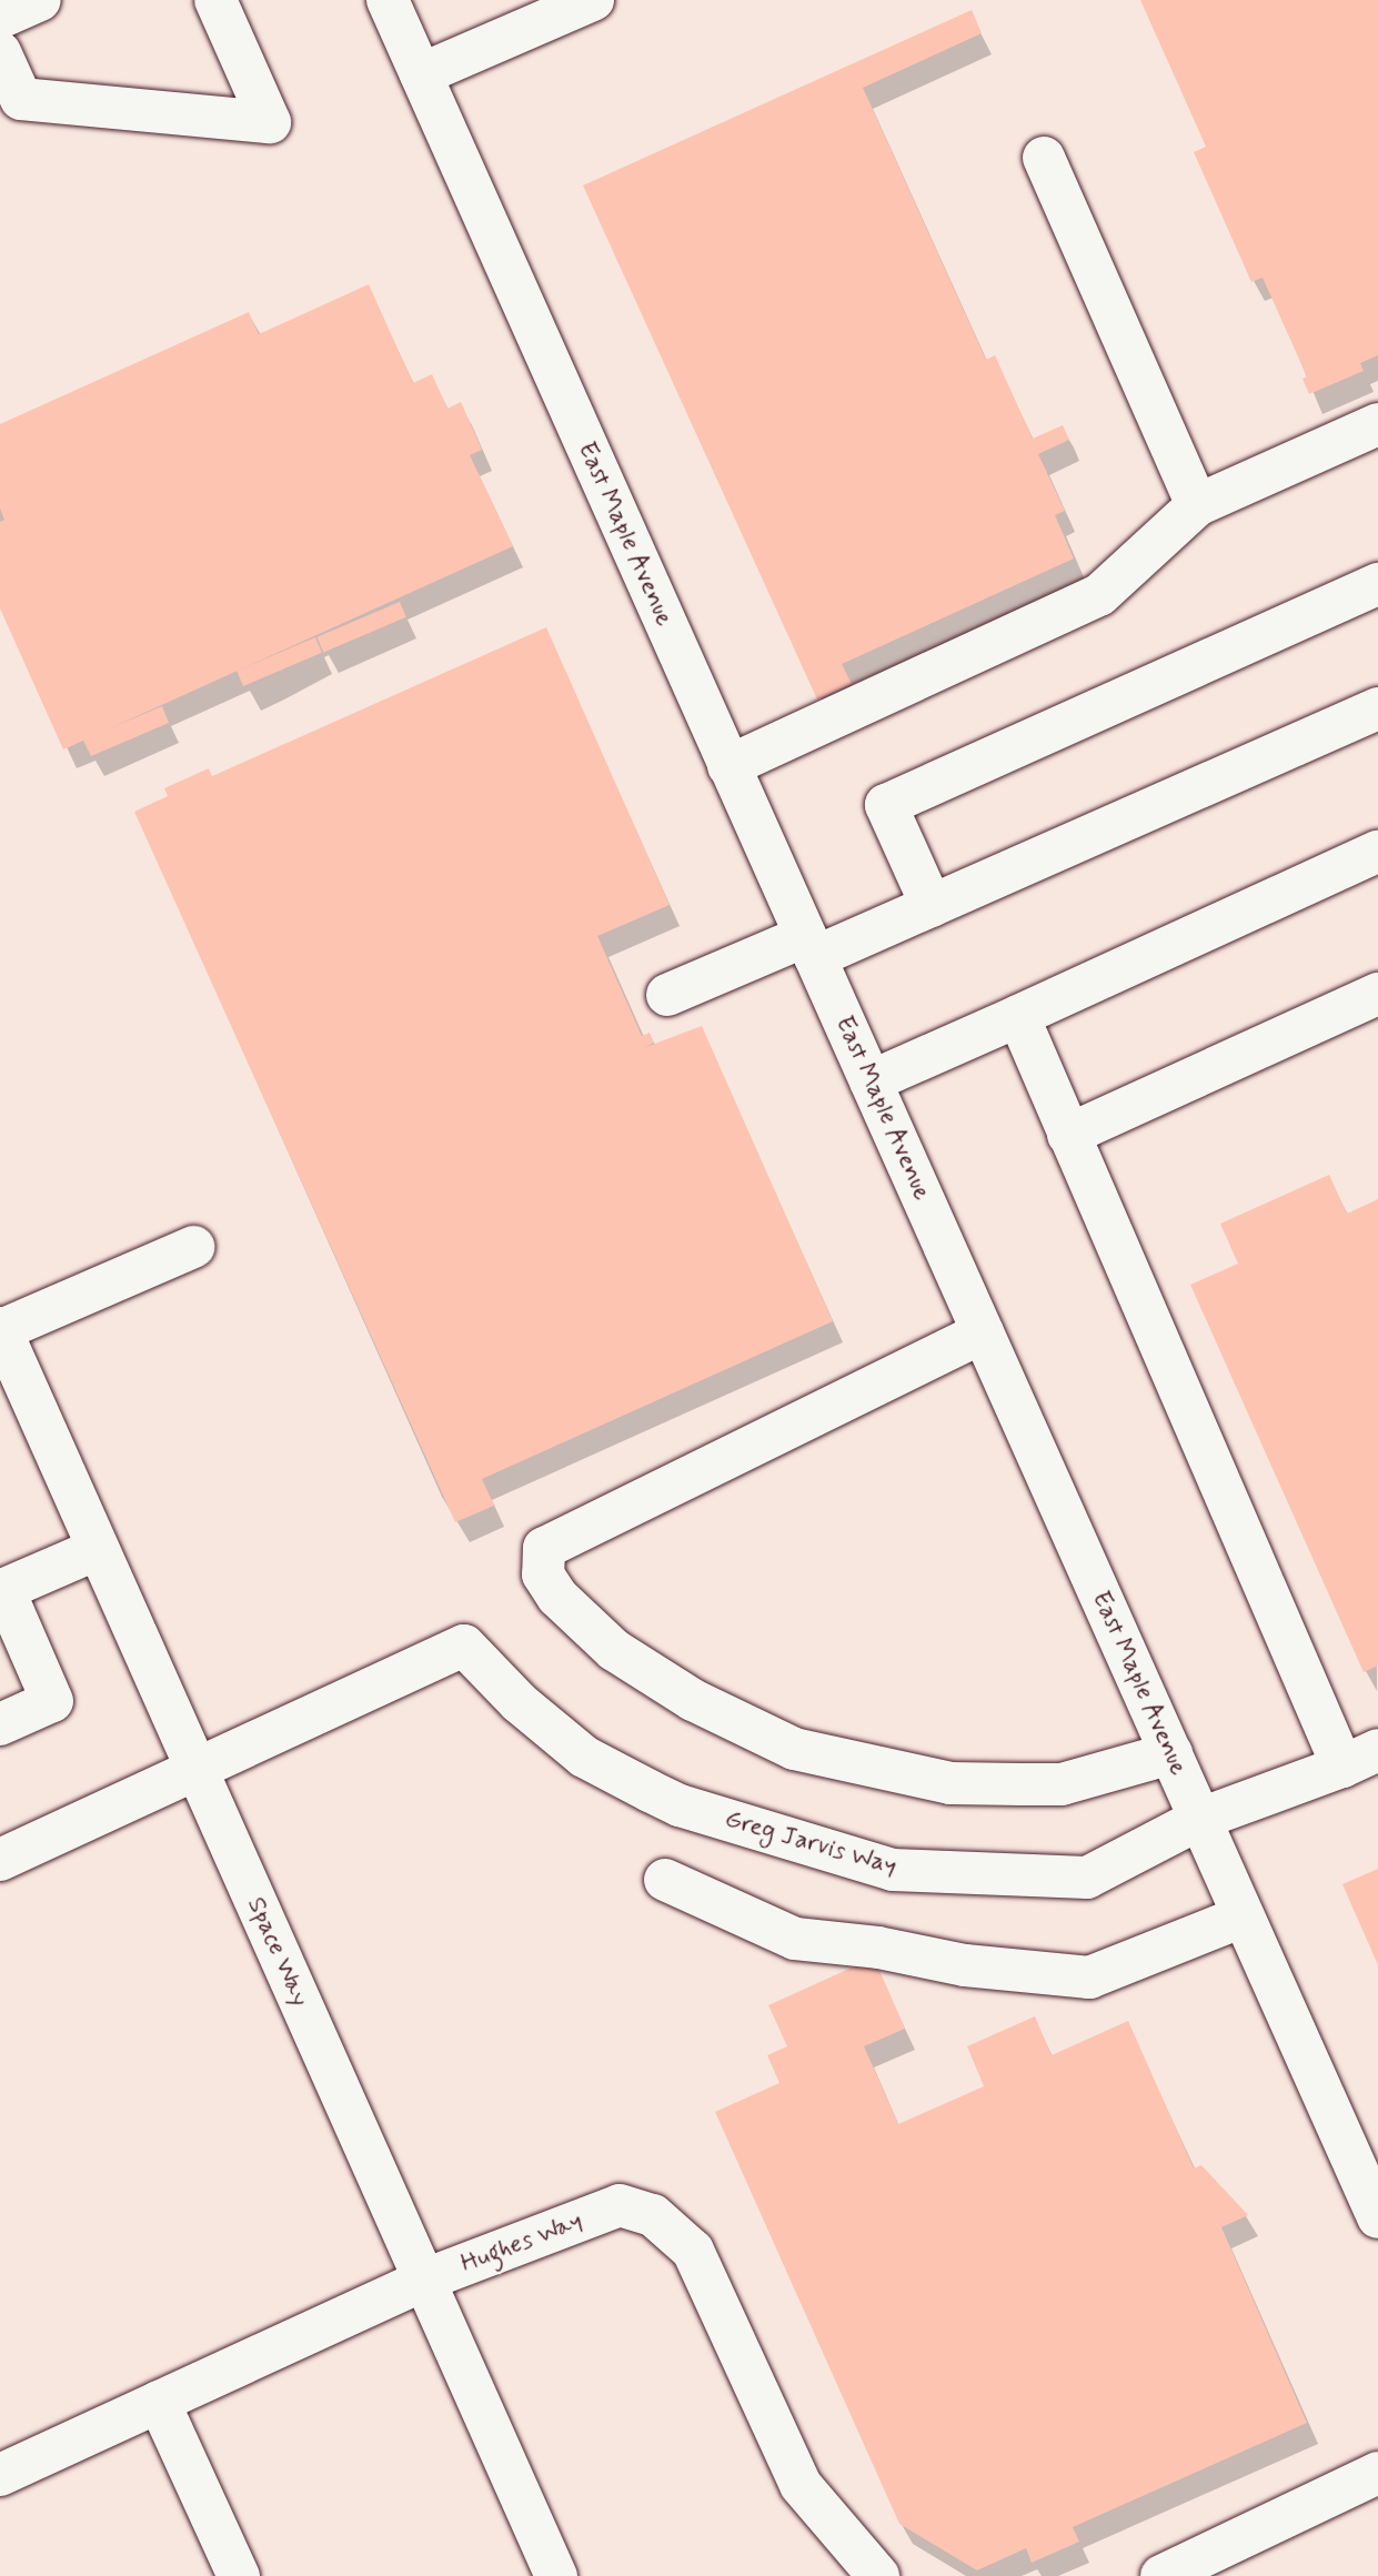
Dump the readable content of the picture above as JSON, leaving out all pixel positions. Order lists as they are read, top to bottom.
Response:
{
  "streets": {
    "street": [
      "East Maple Avenue",
      "Greg Jarvis Way",
      "Space Way",
      "Hughes Way"
    ]
  },
  "crossings": [
    ["East Maple Avenue", "Greg Jarvis Way"],
    ["Greg Jarvis Way", "Space Way"],
    ["Space Way", "Hughes Way"]
  ]
}
